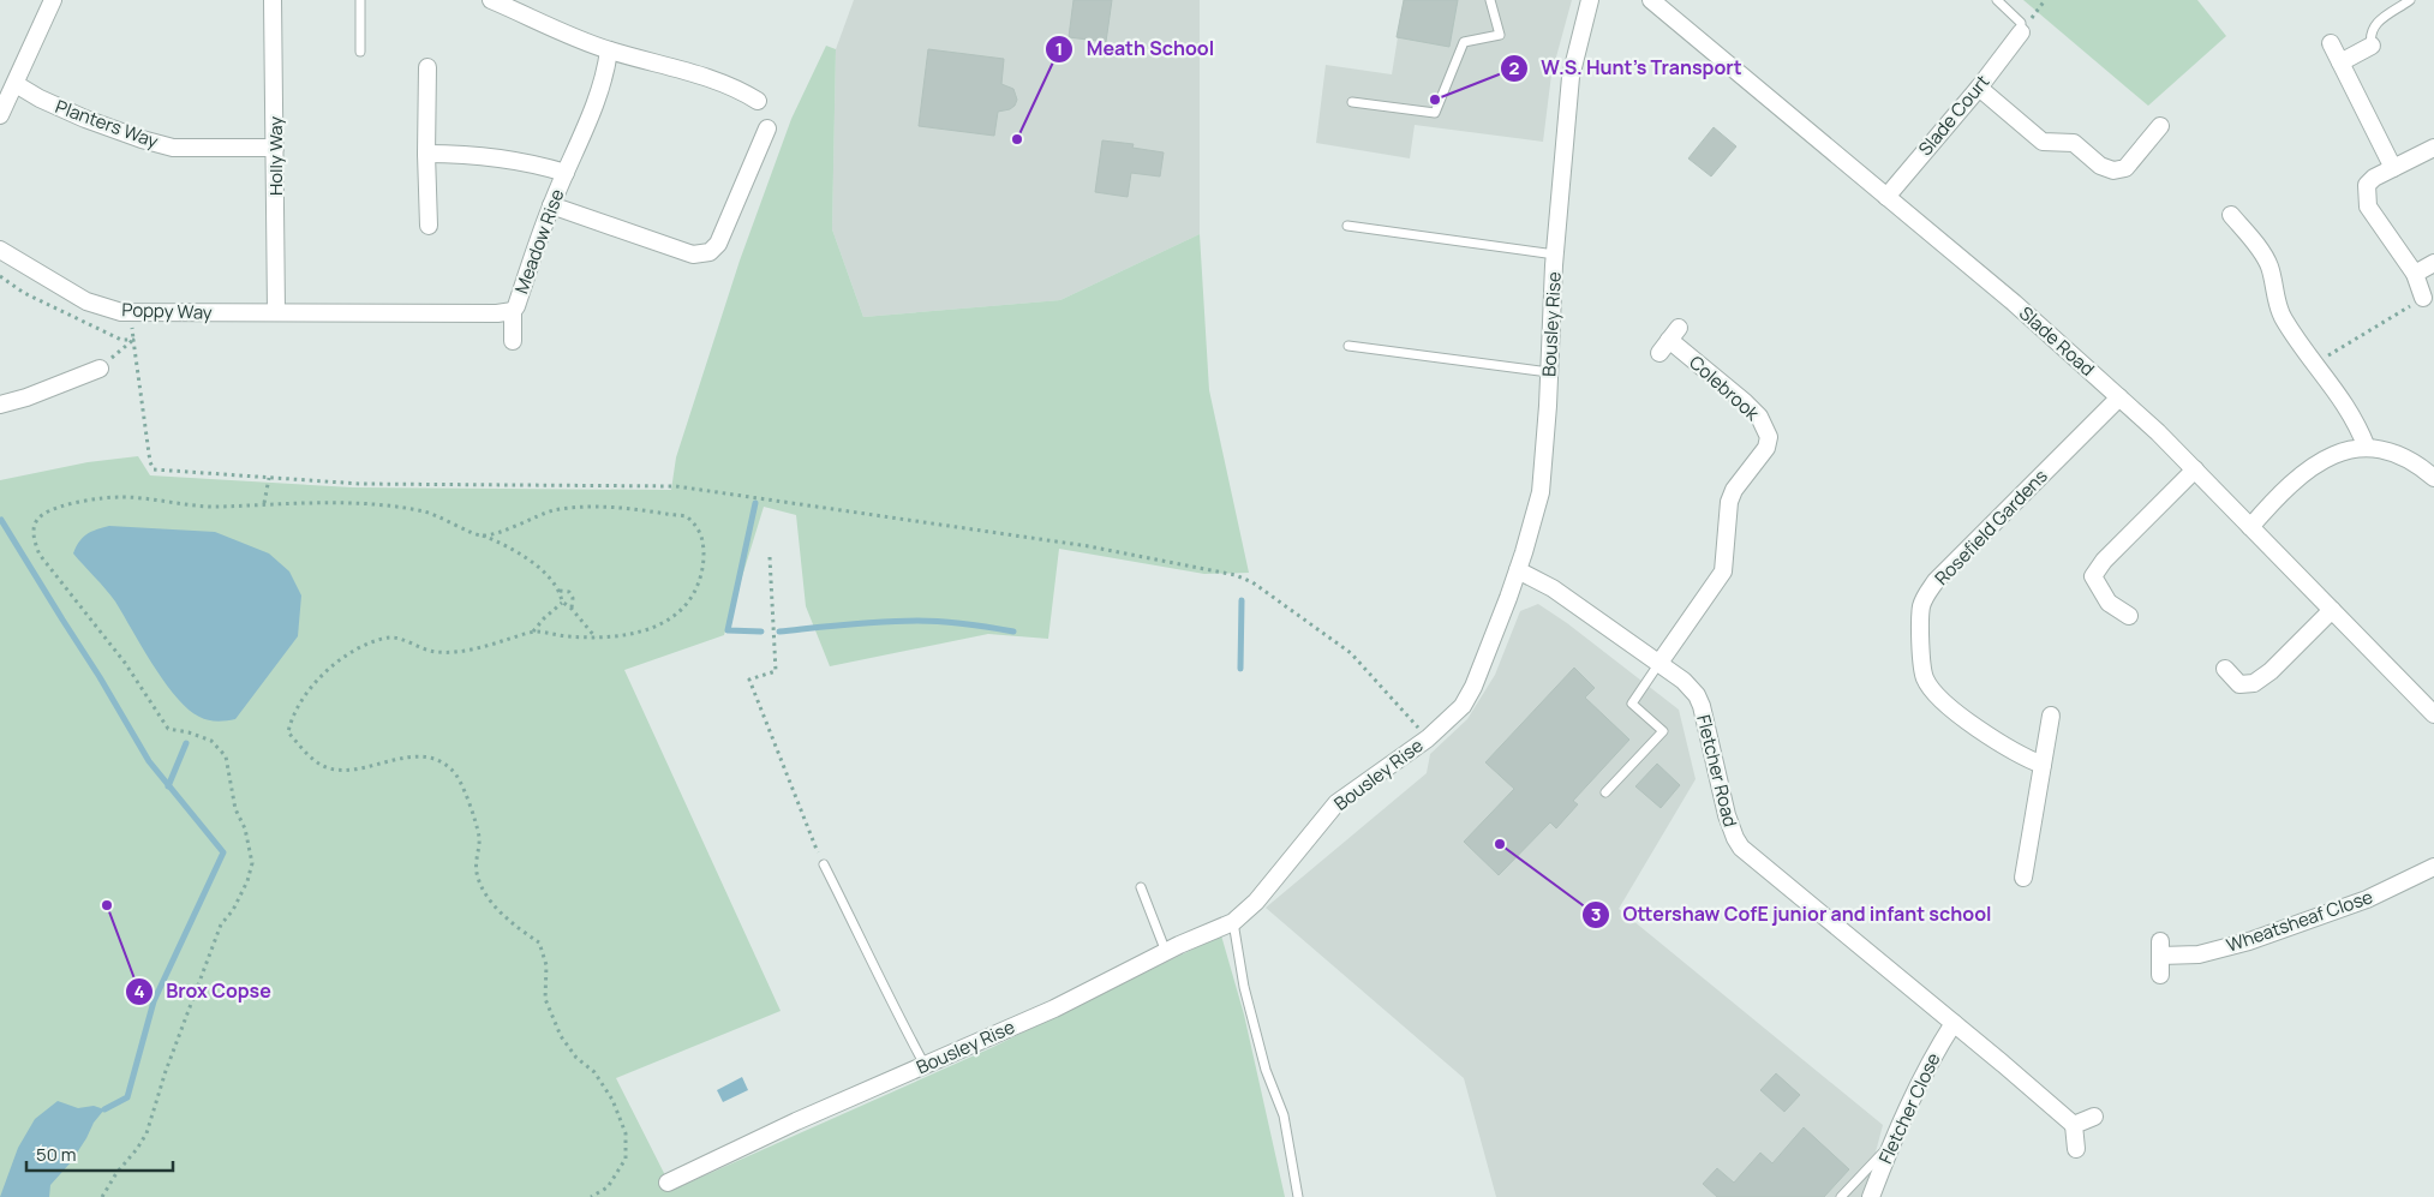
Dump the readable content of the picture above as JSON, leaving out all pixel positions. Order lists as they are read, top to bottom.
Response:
{
  "streets": {
    "street": [
      "Slade Court",
      "Planters Way",
      "Holly Way",
      "Meadow Rise",
      "Poppy Way",
      "Bousley Rise",
      "Slade Road",
      "Colebrook",
      "Rosefield Gardens",
      "Fletcher Road",
      "Wheatsheaf Close",
      "Fletcher Close"
    ]
  },
  "crossings": [
    ["Slade Court", "Slade Road"],
    ["Planters Way", "Holly Way"],
    ["Holly Way", "Meadow Rise"],
    ["Holly Way", "Poppy Way"],
    ["Meadow Rise", "Poppy Way"],
    ["Bousley Rise", "Fletcher Road"],
    ["Slade Road", "Rosefield Gardens"],
    ["Colebrook", "Fletcher Road"],
    ["Fletcher Road", "Fletcher Close"]
  ],
  "places": [
    "W.S. Hunt's Transport",
    "Meath School",
    "Ottershaw CofE junior and infant school",
    "Brox Copse"
  ],
  "scale_bar": "50 m"
}
